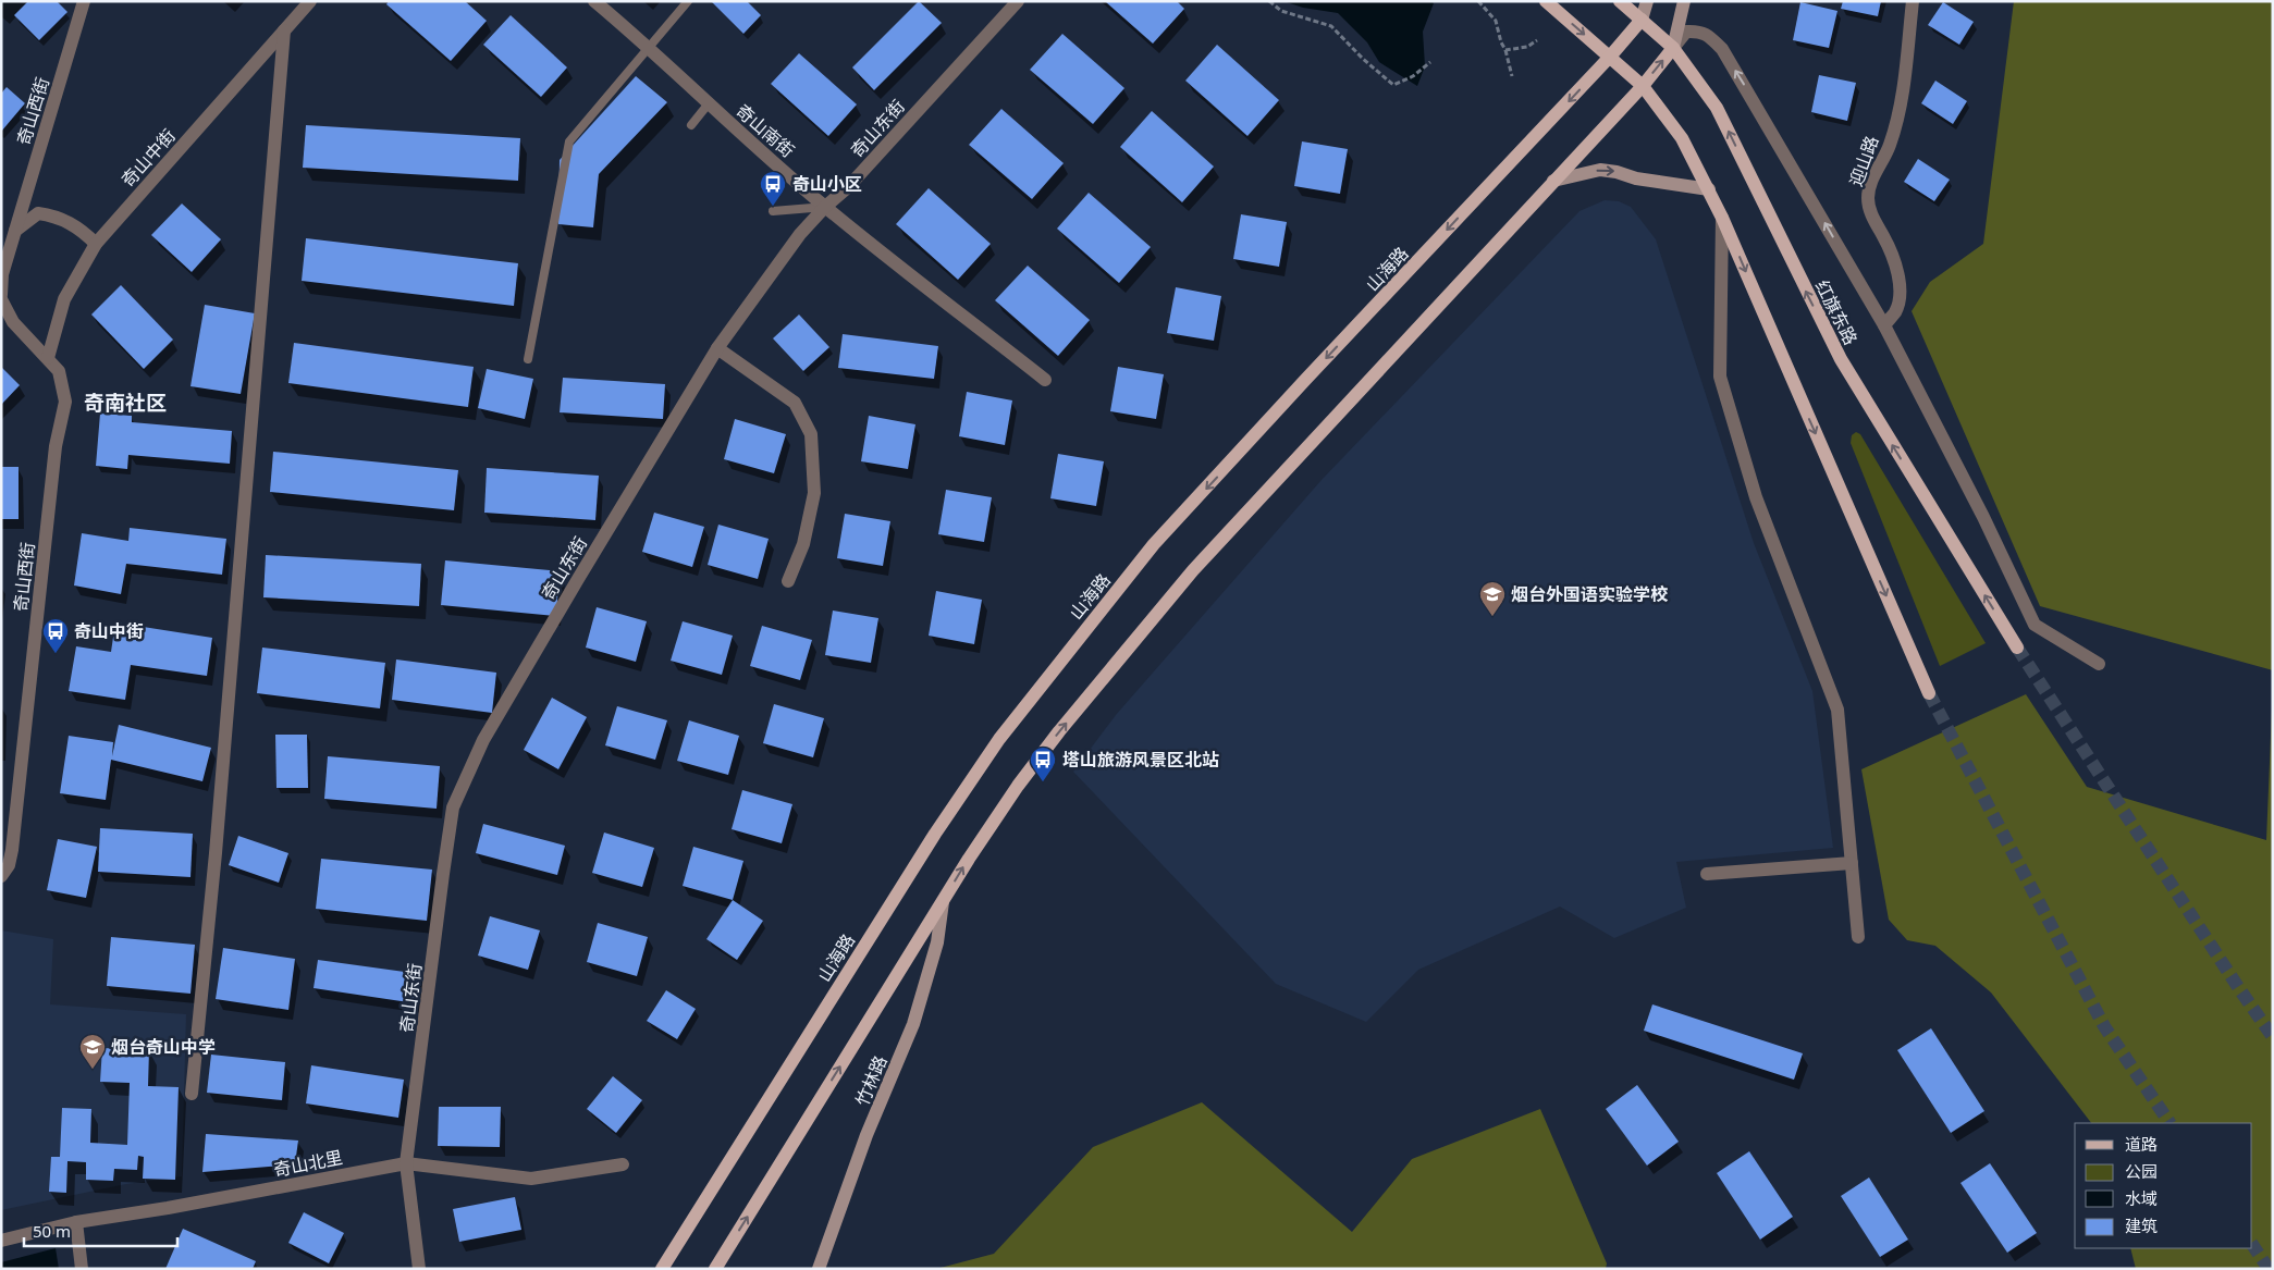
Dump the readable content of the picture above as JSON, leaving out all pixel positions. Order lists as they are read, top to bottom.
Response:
{
  "streets": {
    "main road": ["山海路", "红旗东路", "竹林路"],
    "street": [
      "奇山西街",
      "奇山东街",
      "奇山南街",
      "奇山中街",
      "迎山路",
      "奇山北里"
    ]
  },
  "crossings": [
    ["奇山西街", "奇山中街"],
    ["奇山东街", "奇山南街"],
    ["奇山东街", "奇山北里"],
    ["山海路", "红旗东路"]
  ],
  "districts": ["奇南社区"],
  "places": {
    "bus stop": ["奇山小区", "奇山中街", "塔山旅游风景区北站"],
    "school or university": ["烟台外国语实验学校", "烟台奇山中学"]
  },
  "legend": [
    "道路",
    "公园",
    "水域",
    "建筑"
  ],
  "scale_bar": "50 m"
}
